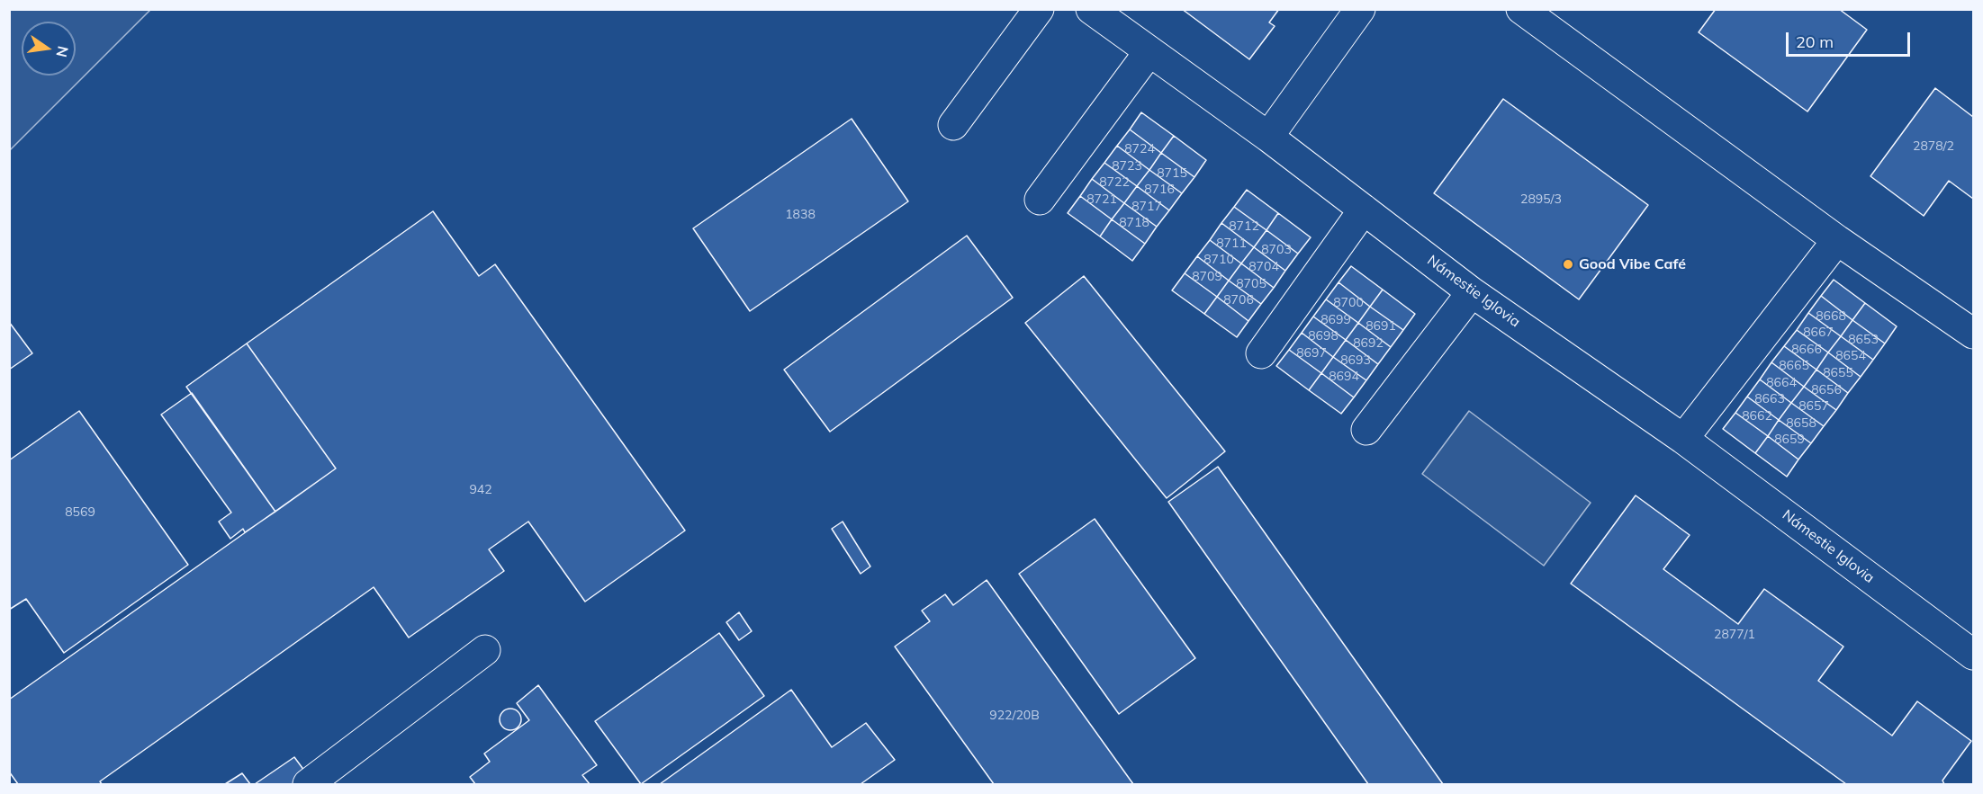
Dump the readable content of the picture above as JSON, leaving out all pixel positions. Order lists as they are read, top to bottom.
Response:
{
  "streets": {
    "street": ["Námestie Iglovia"]
  },
  "places": ["Good Vibe Café"],
  "house_numbers": [
    "2878/2",
    "8724",
    "8723",
    "8715",
    "8722",
    "8716",
    "8721",
    "2895/3",
    "8717",
    "1838",
    "8718",
    "8712",
    "8711",
    "8703",
    "8710",
    "8704",
    "8709",
    "8705",
    "8706",
    "8700",
    "8668",
    "8699",
    "8691",
    "8667",
    "8698",
    "8653",
    "8692",
    "8666",
    "8697",
    "8654",
    "8693",
    "8665",
    "8655",
    "8694",
    "8664",
    "8656",
    "8663",
    "8657",
    "8662",
    "8658",
    "8659",
    "942",
    "8569",
    "2877/1",
    "922/20B"
  ],
  "scale_bar": "20 m",
  "north": "right"
}
